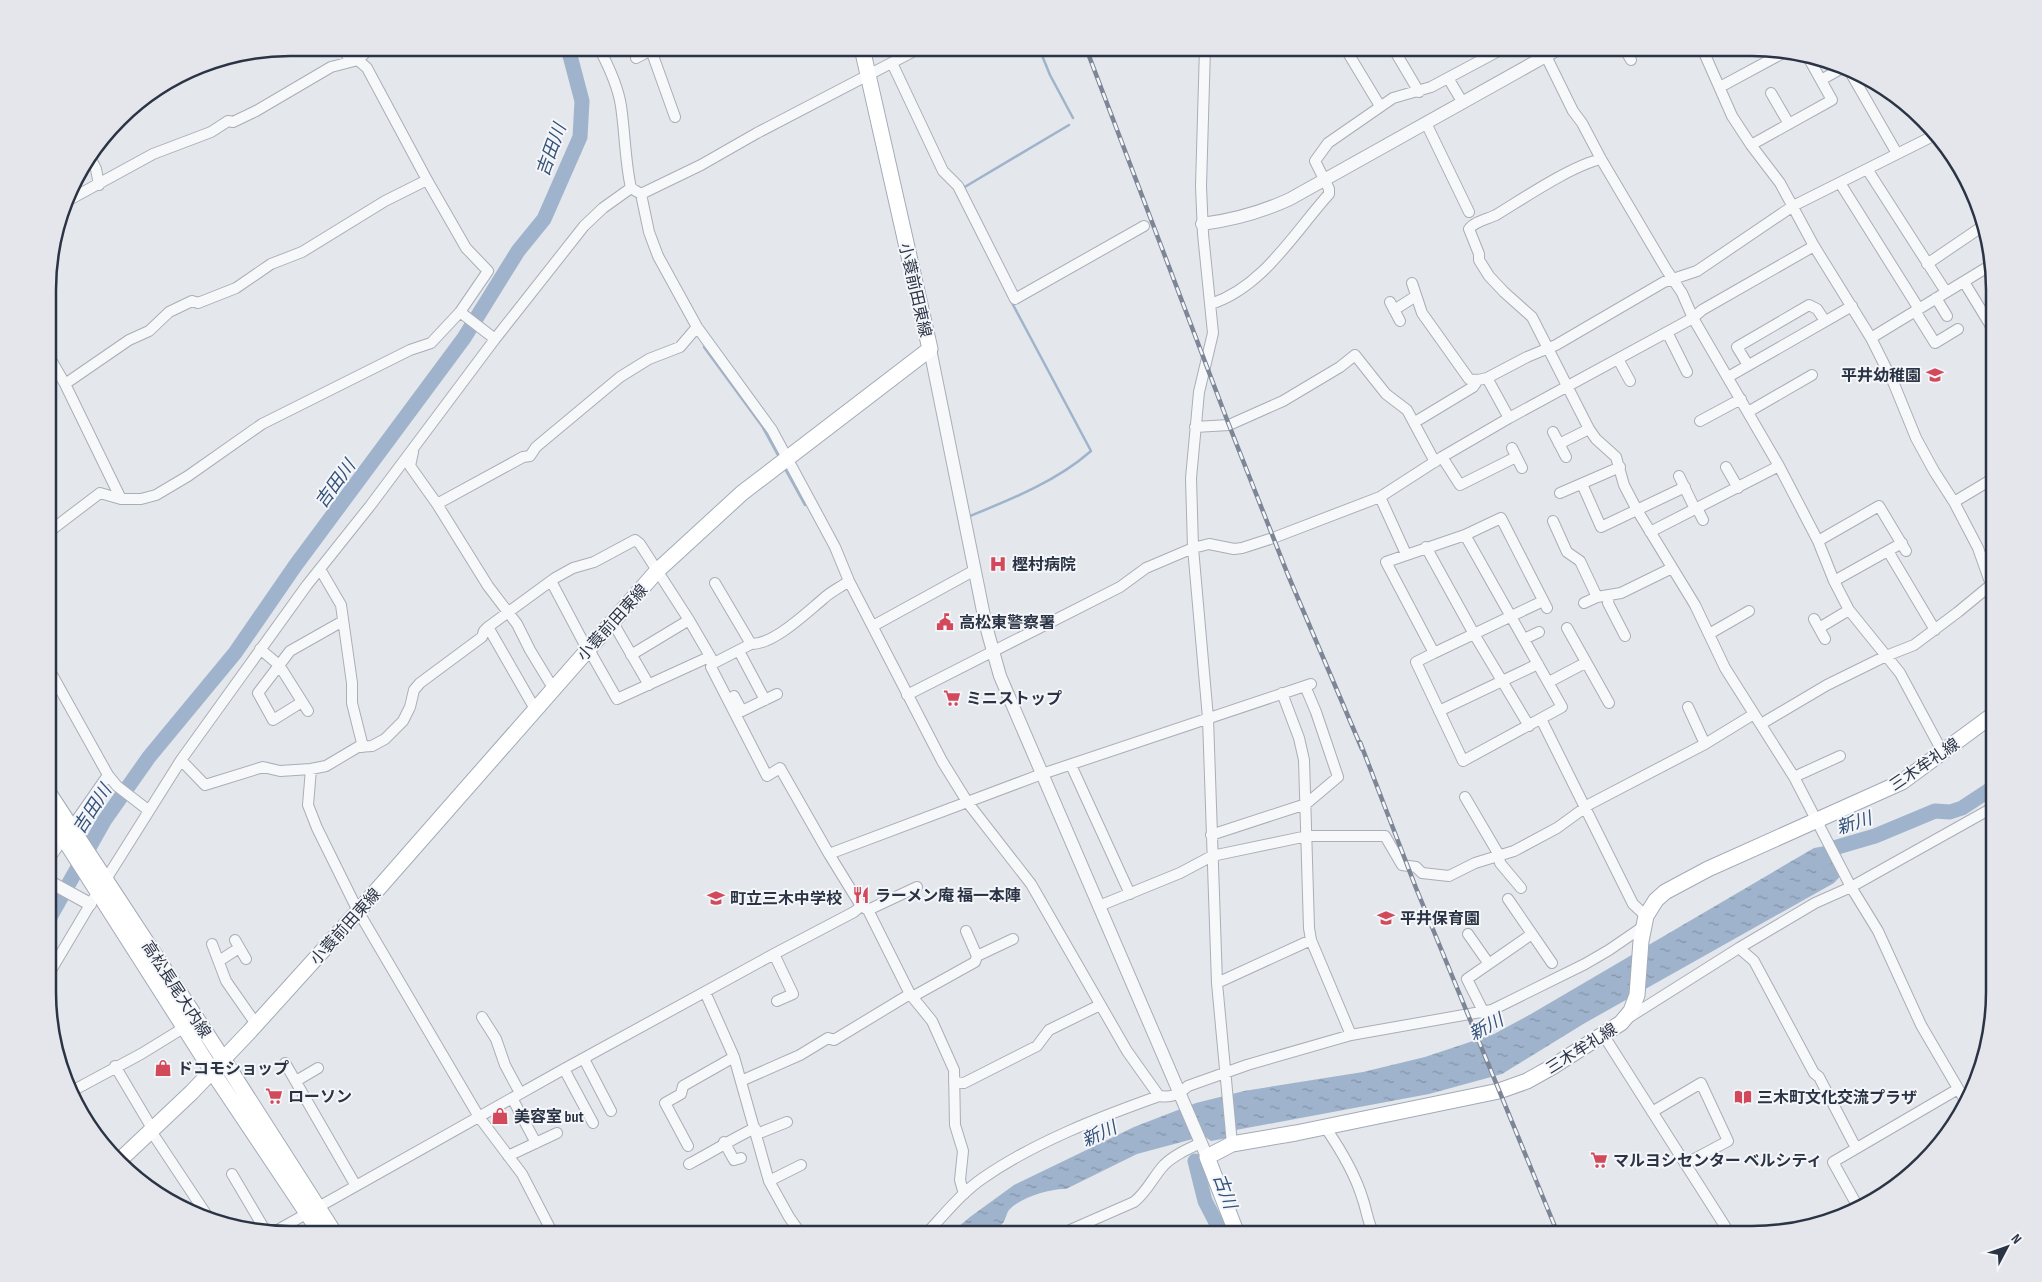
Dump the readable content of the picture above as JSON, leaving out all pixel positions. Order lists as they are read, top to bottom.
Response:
{
  "streets": {
    "main road": ["小蓑前田東線", "三木牟礼線", "高松長尾大内線"]
  },
  "crossings": [
    ["小蓑前田東線", "高松長尾大内線"]
  ],
  "water": ["吉田川", "新川", "古川"],
  "places": {
    "school or university": ["平井幼稚園", "町立三木中学校", "平井保育園"],
    "hospital": ["樫村病院"],
    "public building": ["高松東警察署"],
    "supermarket": ["ミニストップ", "ローソン", "マルヨシセンター ベルシティ"],
    "restaurant": ["ラーメン庵 福一本陣"],
    "shop": ["ドコモショップ", "美容室 but"],
    "library": ["三木町文化交流プラザ"]
  },
  "north": "top right"
}
